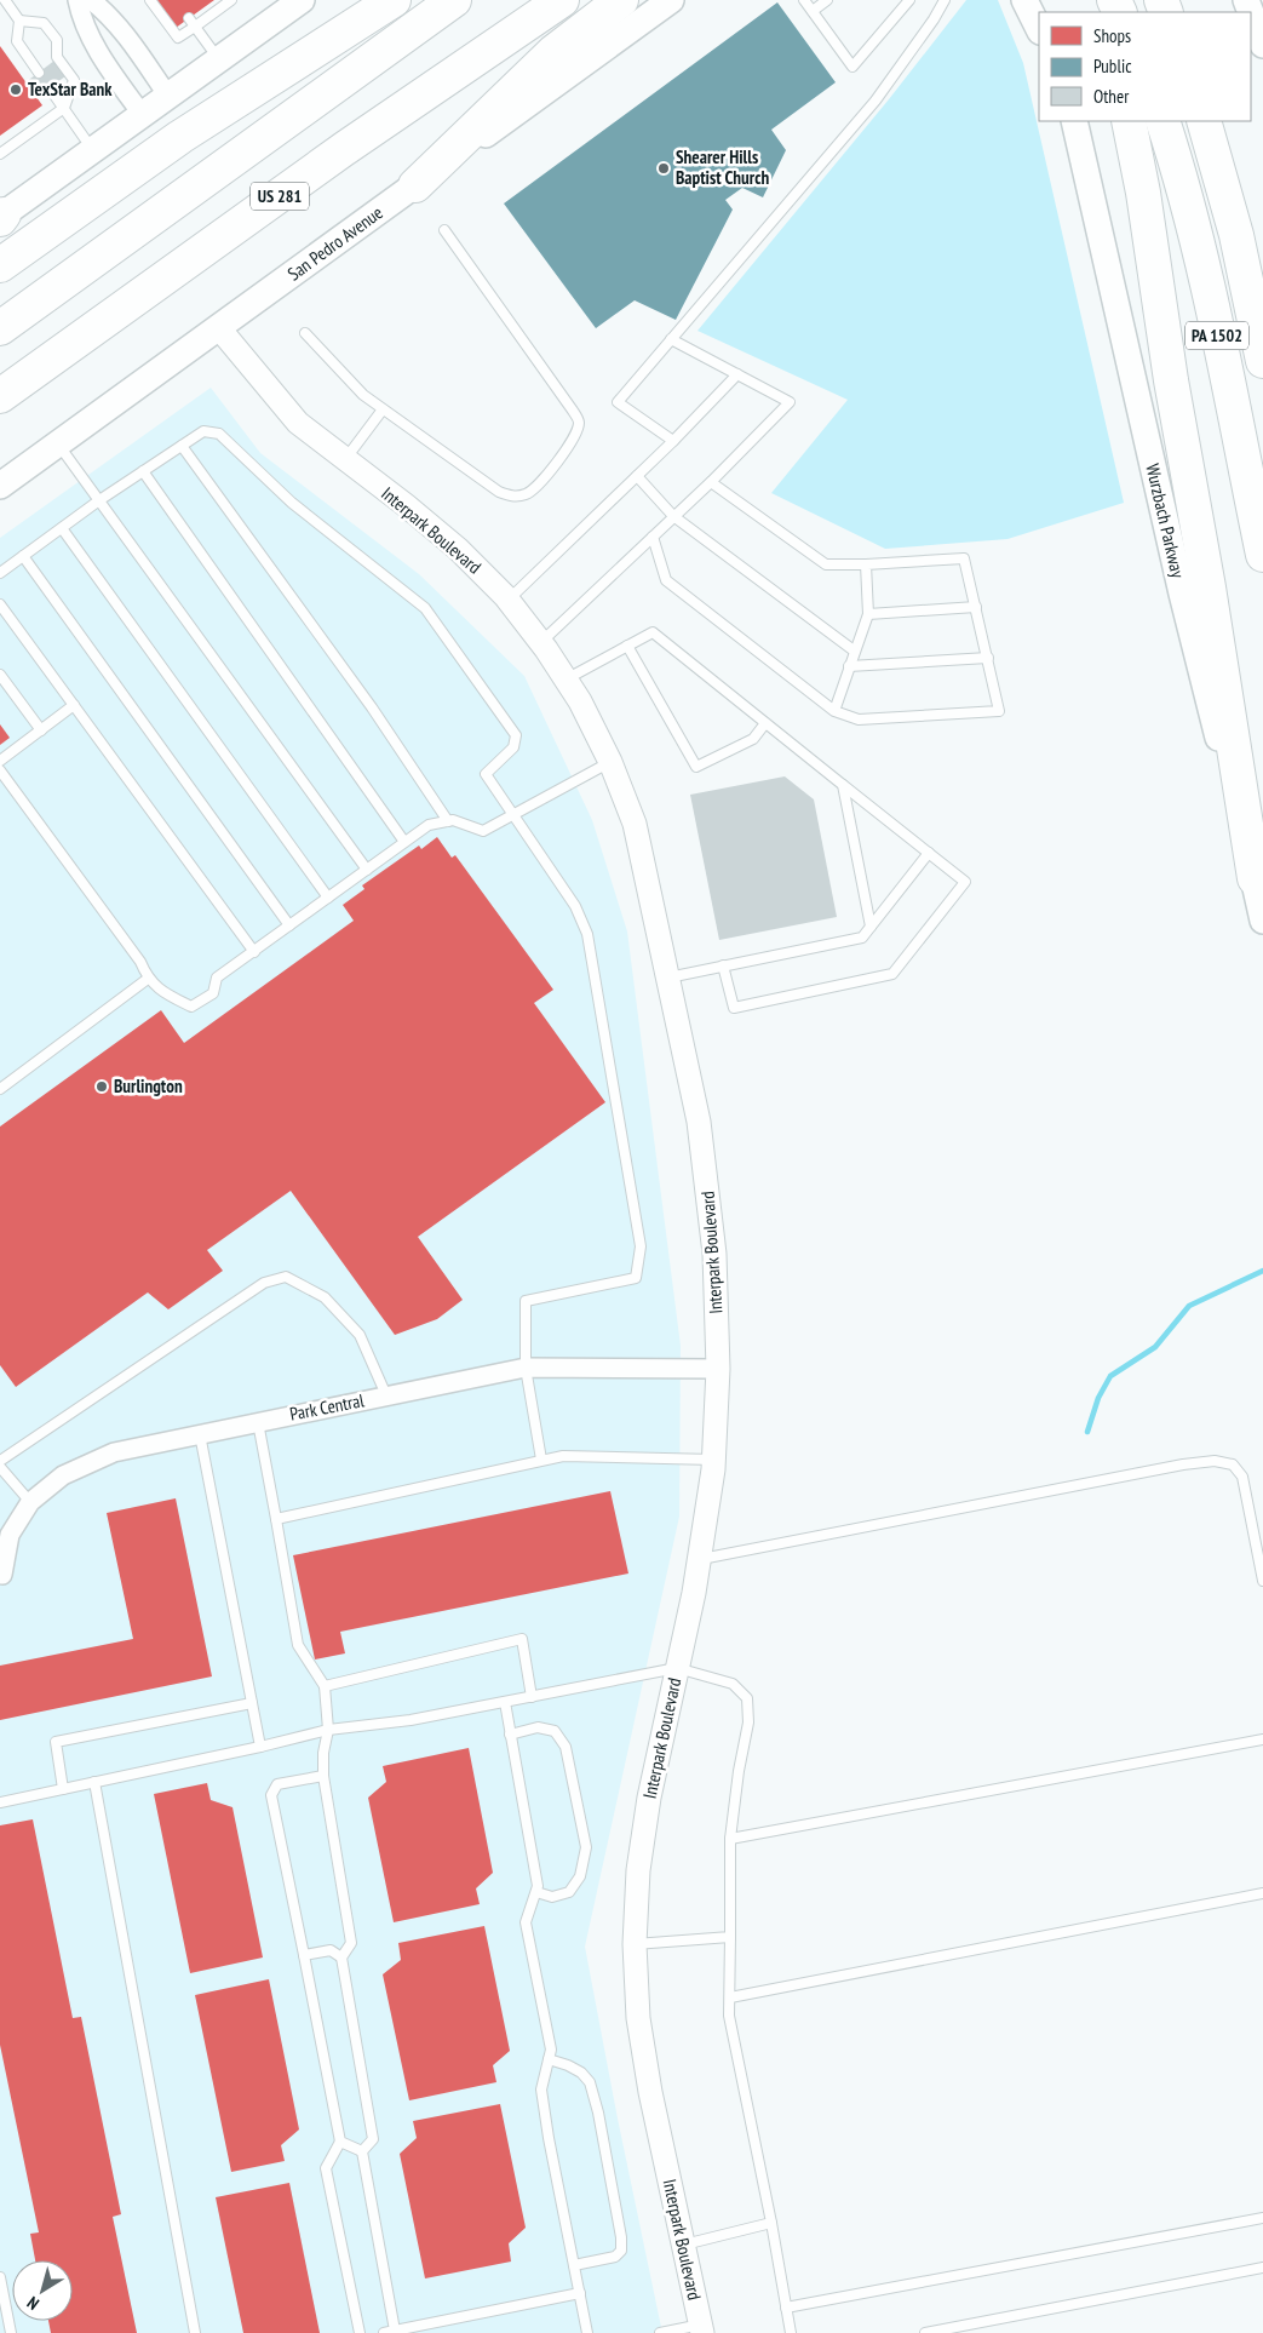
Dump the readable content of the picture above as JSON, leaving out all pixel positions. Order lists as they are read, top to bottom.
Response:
{
  "streets": {
    "highway": ["US 281", "PA 1502"],
    "main road": ["San Pedro Avenue", "Wurzbach Parkway"],
    "street": ["Interpark Boulevard", "Park Central"]
  },
  "crossings": [
    ["San Pedro Avenue", "Interpark Boulevard"],
    ["Interpark Boulevard", "Park Central"]
  ],
  "places": ["TexStar Bank", "Shearer Hills Baptist Church", "Burlington"],
  "legend": ["Shops", "Public", "Other"],
  "north": "bottom left"
}
